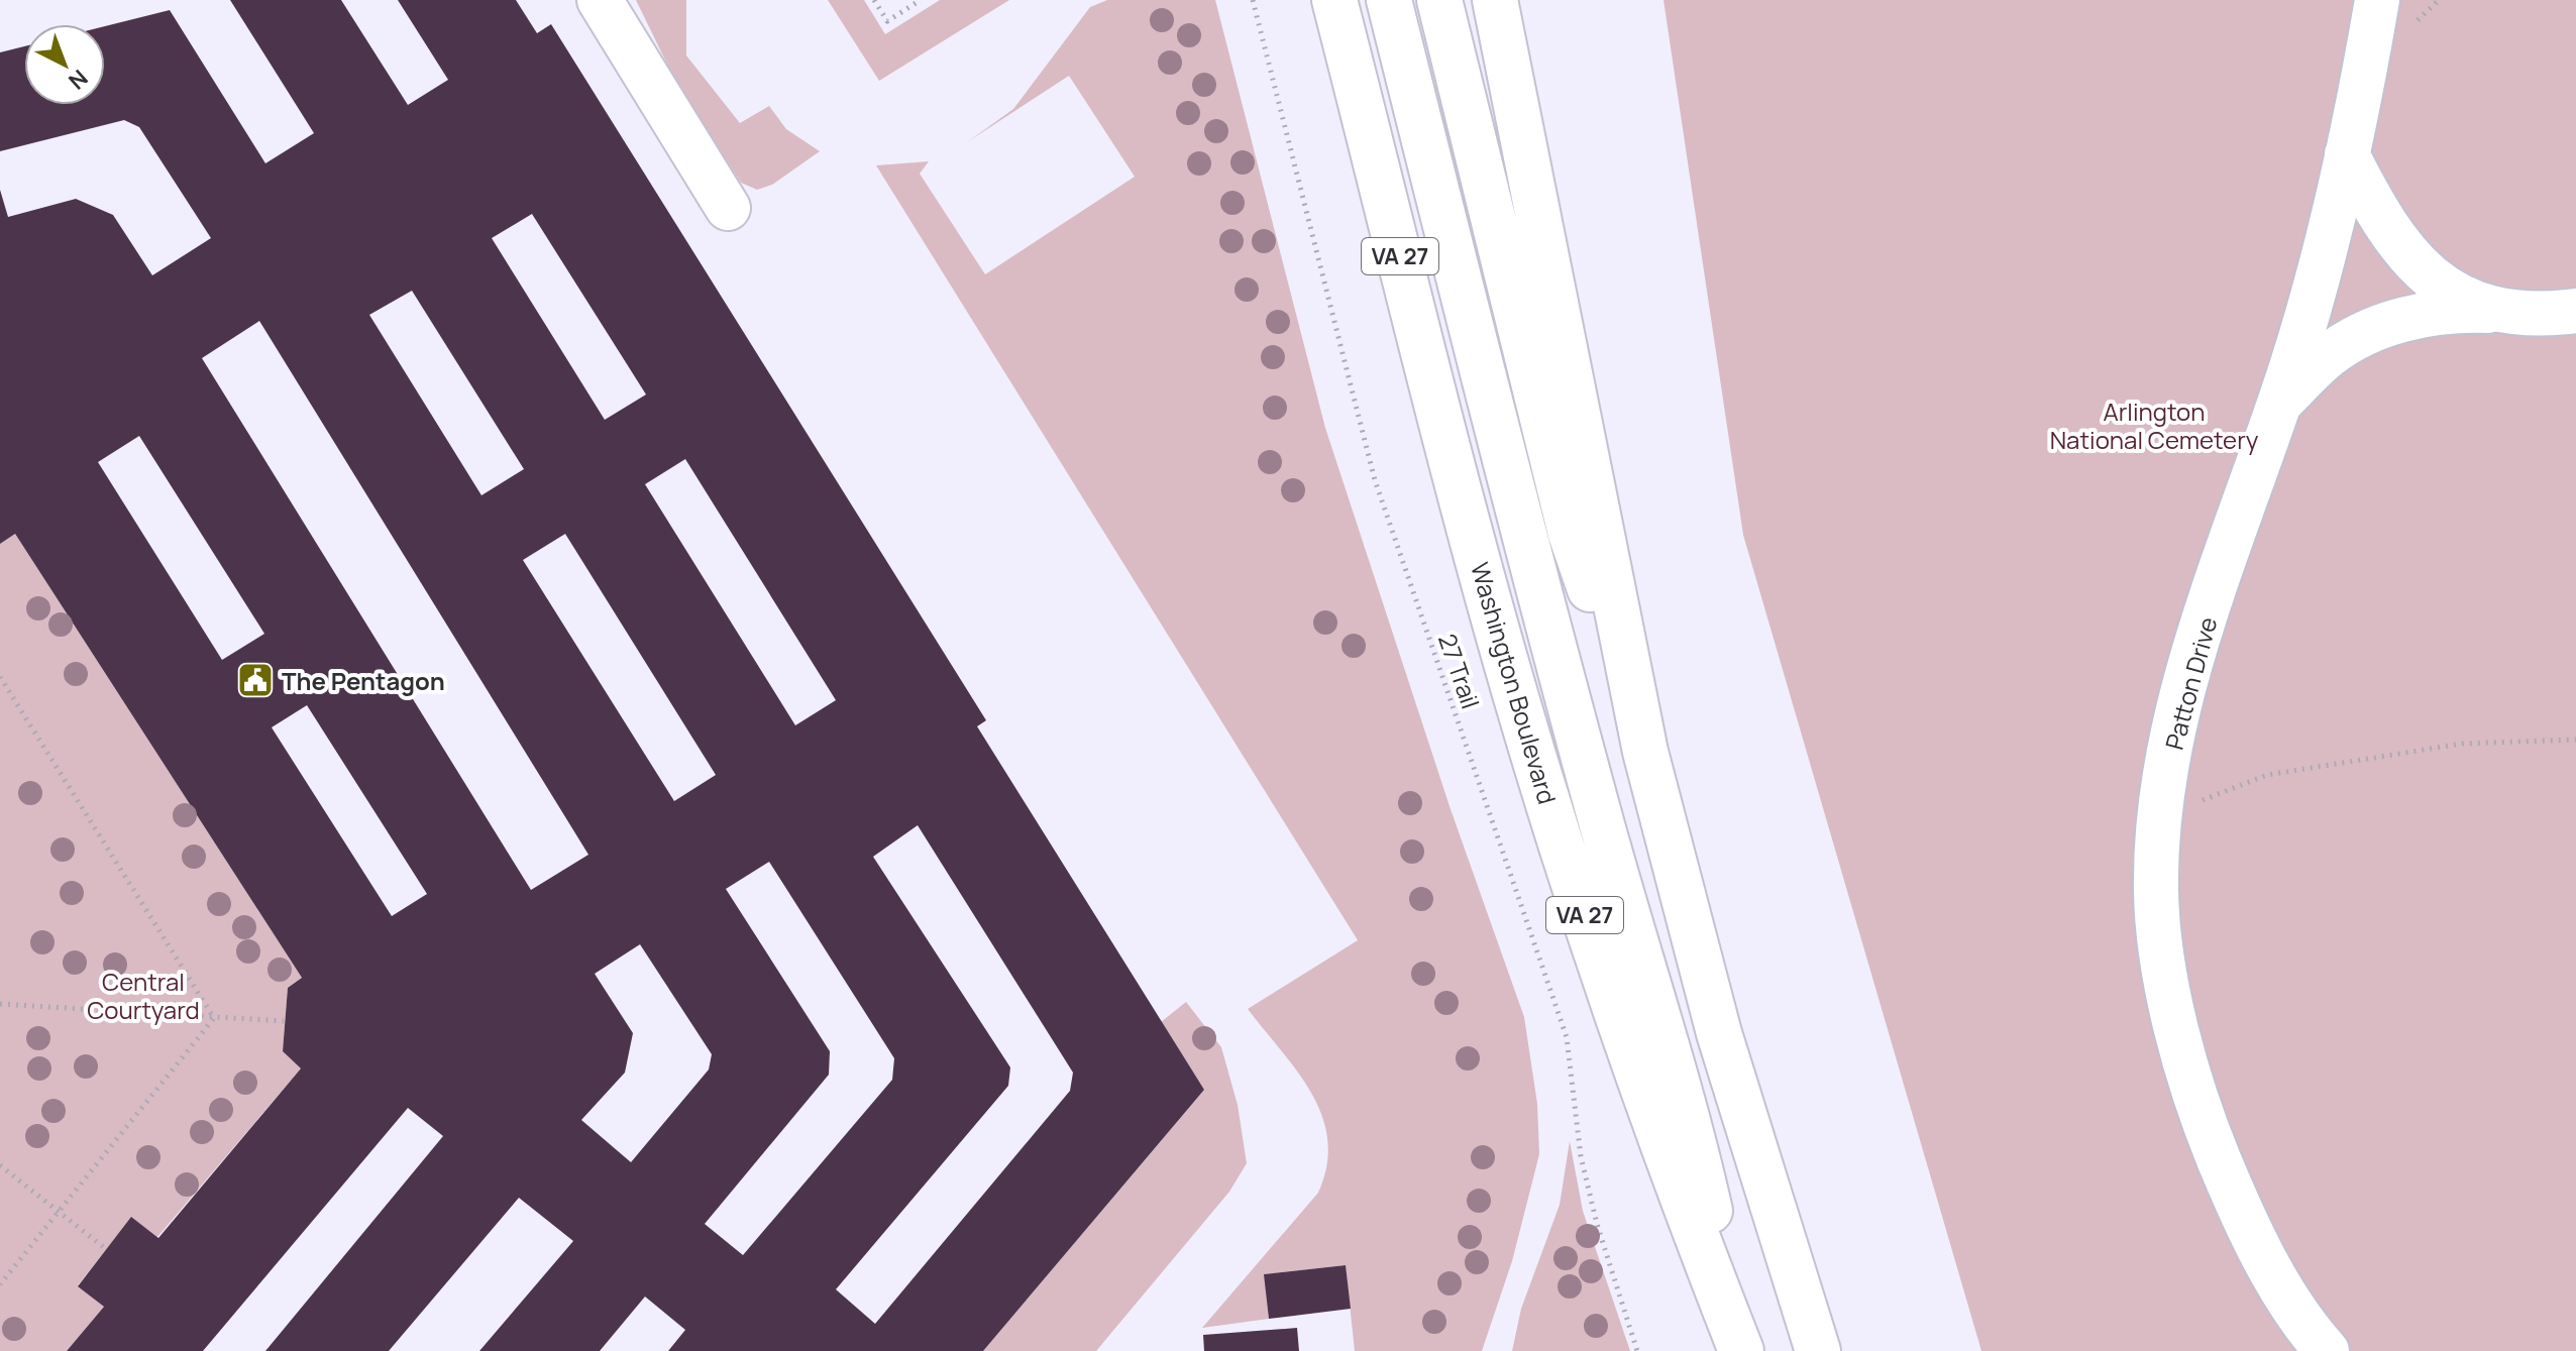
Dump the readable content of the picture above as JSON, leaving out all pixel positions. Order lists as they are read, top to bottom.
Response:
{
  "streets": {
    "main road": ["VA 27", "Washington Boulevard", "Patton Drive"],
    "path": ["27 Trail"]
  },
  "parks": ["Arlington National Cemetery", "Central Courtyard"],
  "places": {
    "public building": ["The Pentagon"]
  },
  "north": "bottom right"
}
